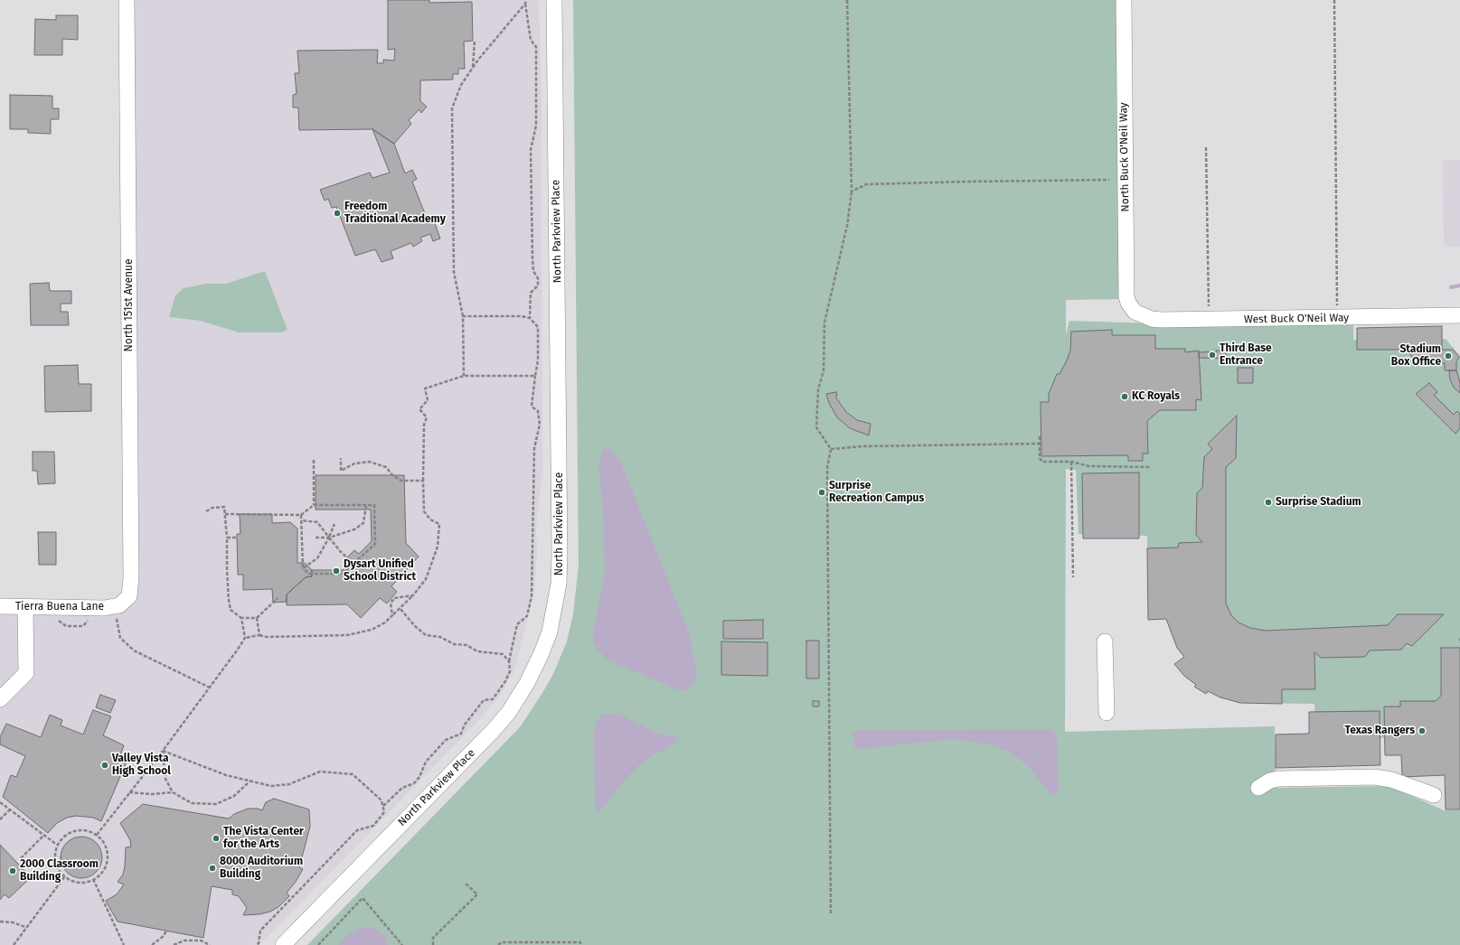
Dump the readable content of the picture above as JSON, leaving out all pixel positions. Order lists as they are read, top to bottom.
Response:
{
  "streets": {
    "street": [
      "North Buck O'Neil Way",
      "North Parkview Place",
      "North 151st Avenue",
      "West Buck O'Neil Way",
      "Tierra Buena Lane"
    ]
  },
  "crossings": [
    ["North Buck O'Neil Way", "West Buck O'Neil Way"],
    ["North 151st Avenue", "Tierra Buena Lane"]
  ],
  "places": [
    "Freedom Traditional Academy",
    "Third Base Entrance",
    "Stadium Box Office",
    "KC Royals",
    "Surprise Recreation Campus",
    "Surprise Stadium",
    "Dysart Unified School District",
    "Texas Rangers",
    "Valley Vista High School",
    "The Vista Center for the Arts",
    "8000 Auditorium Building",
    "2000 Classroom Building"
  ]
}
